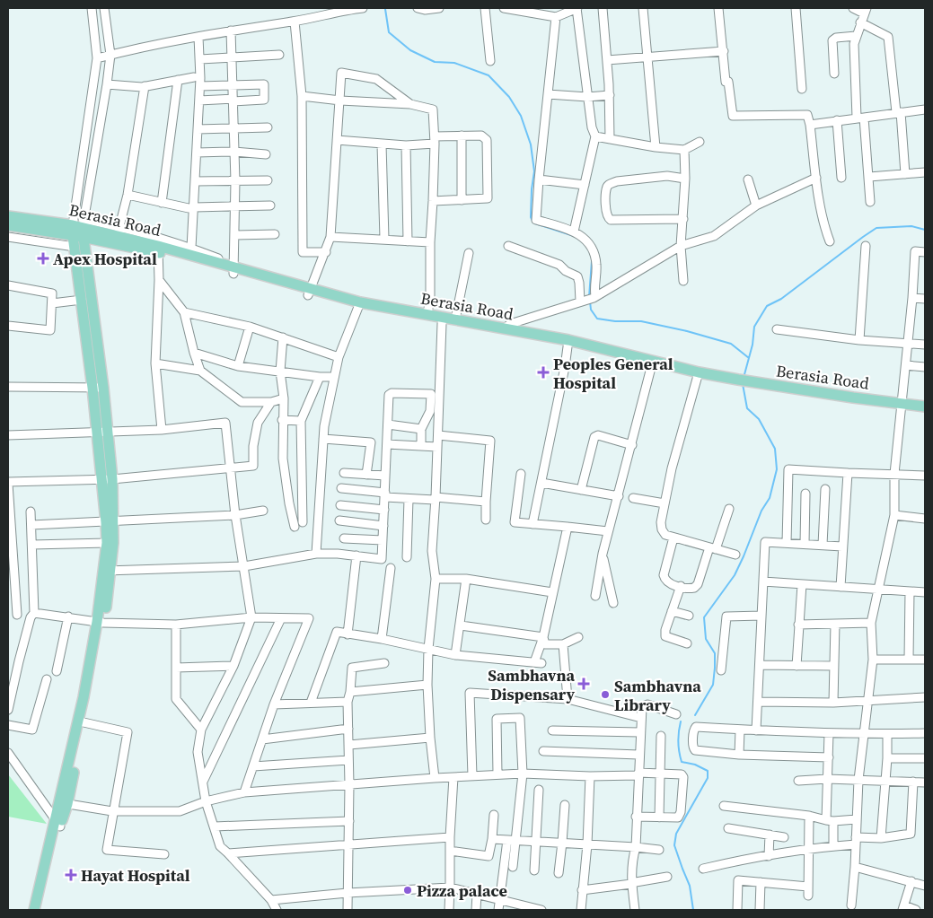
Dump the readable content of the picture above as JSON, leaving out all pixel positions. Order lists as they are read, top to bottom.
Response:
{
  "streets": {
    "main road": ["Berasia Road"]
  },
  "places": {
    "health": [
      "Apex Hospital",
      "Peoples General Hospital",
      "Sambhavna Dispensary",
      "Hayat Hospital"
    ],
    "other": ["Sambhavna Library", "Pizza palace"]
  }
}
